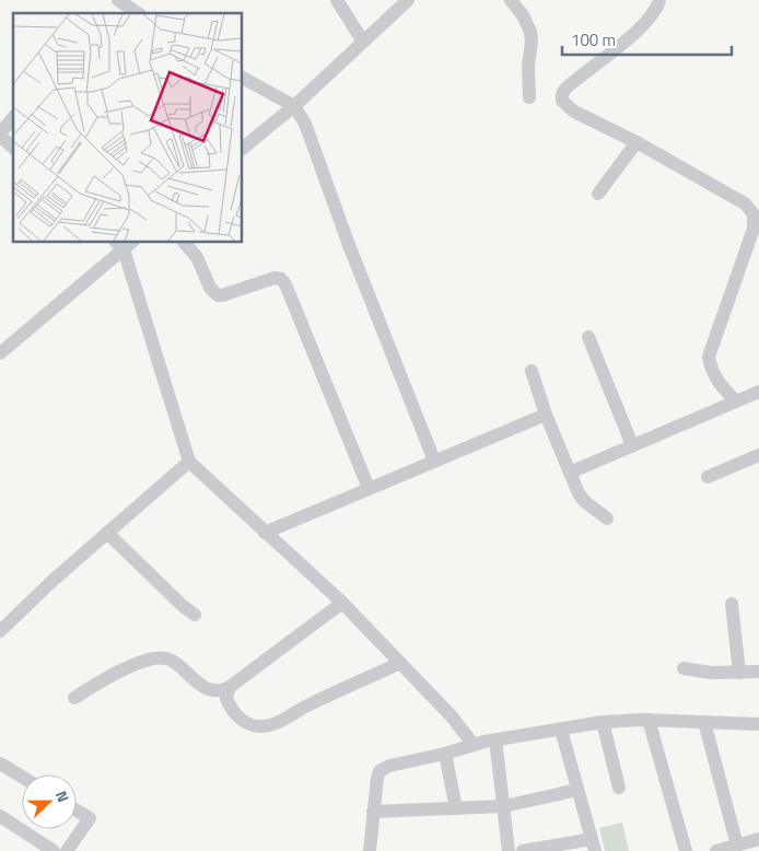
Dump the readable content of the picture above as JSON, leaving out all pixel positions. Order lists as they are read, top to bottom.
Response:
{
  "scale_bar": "100 m",
  "north": "right"
}
